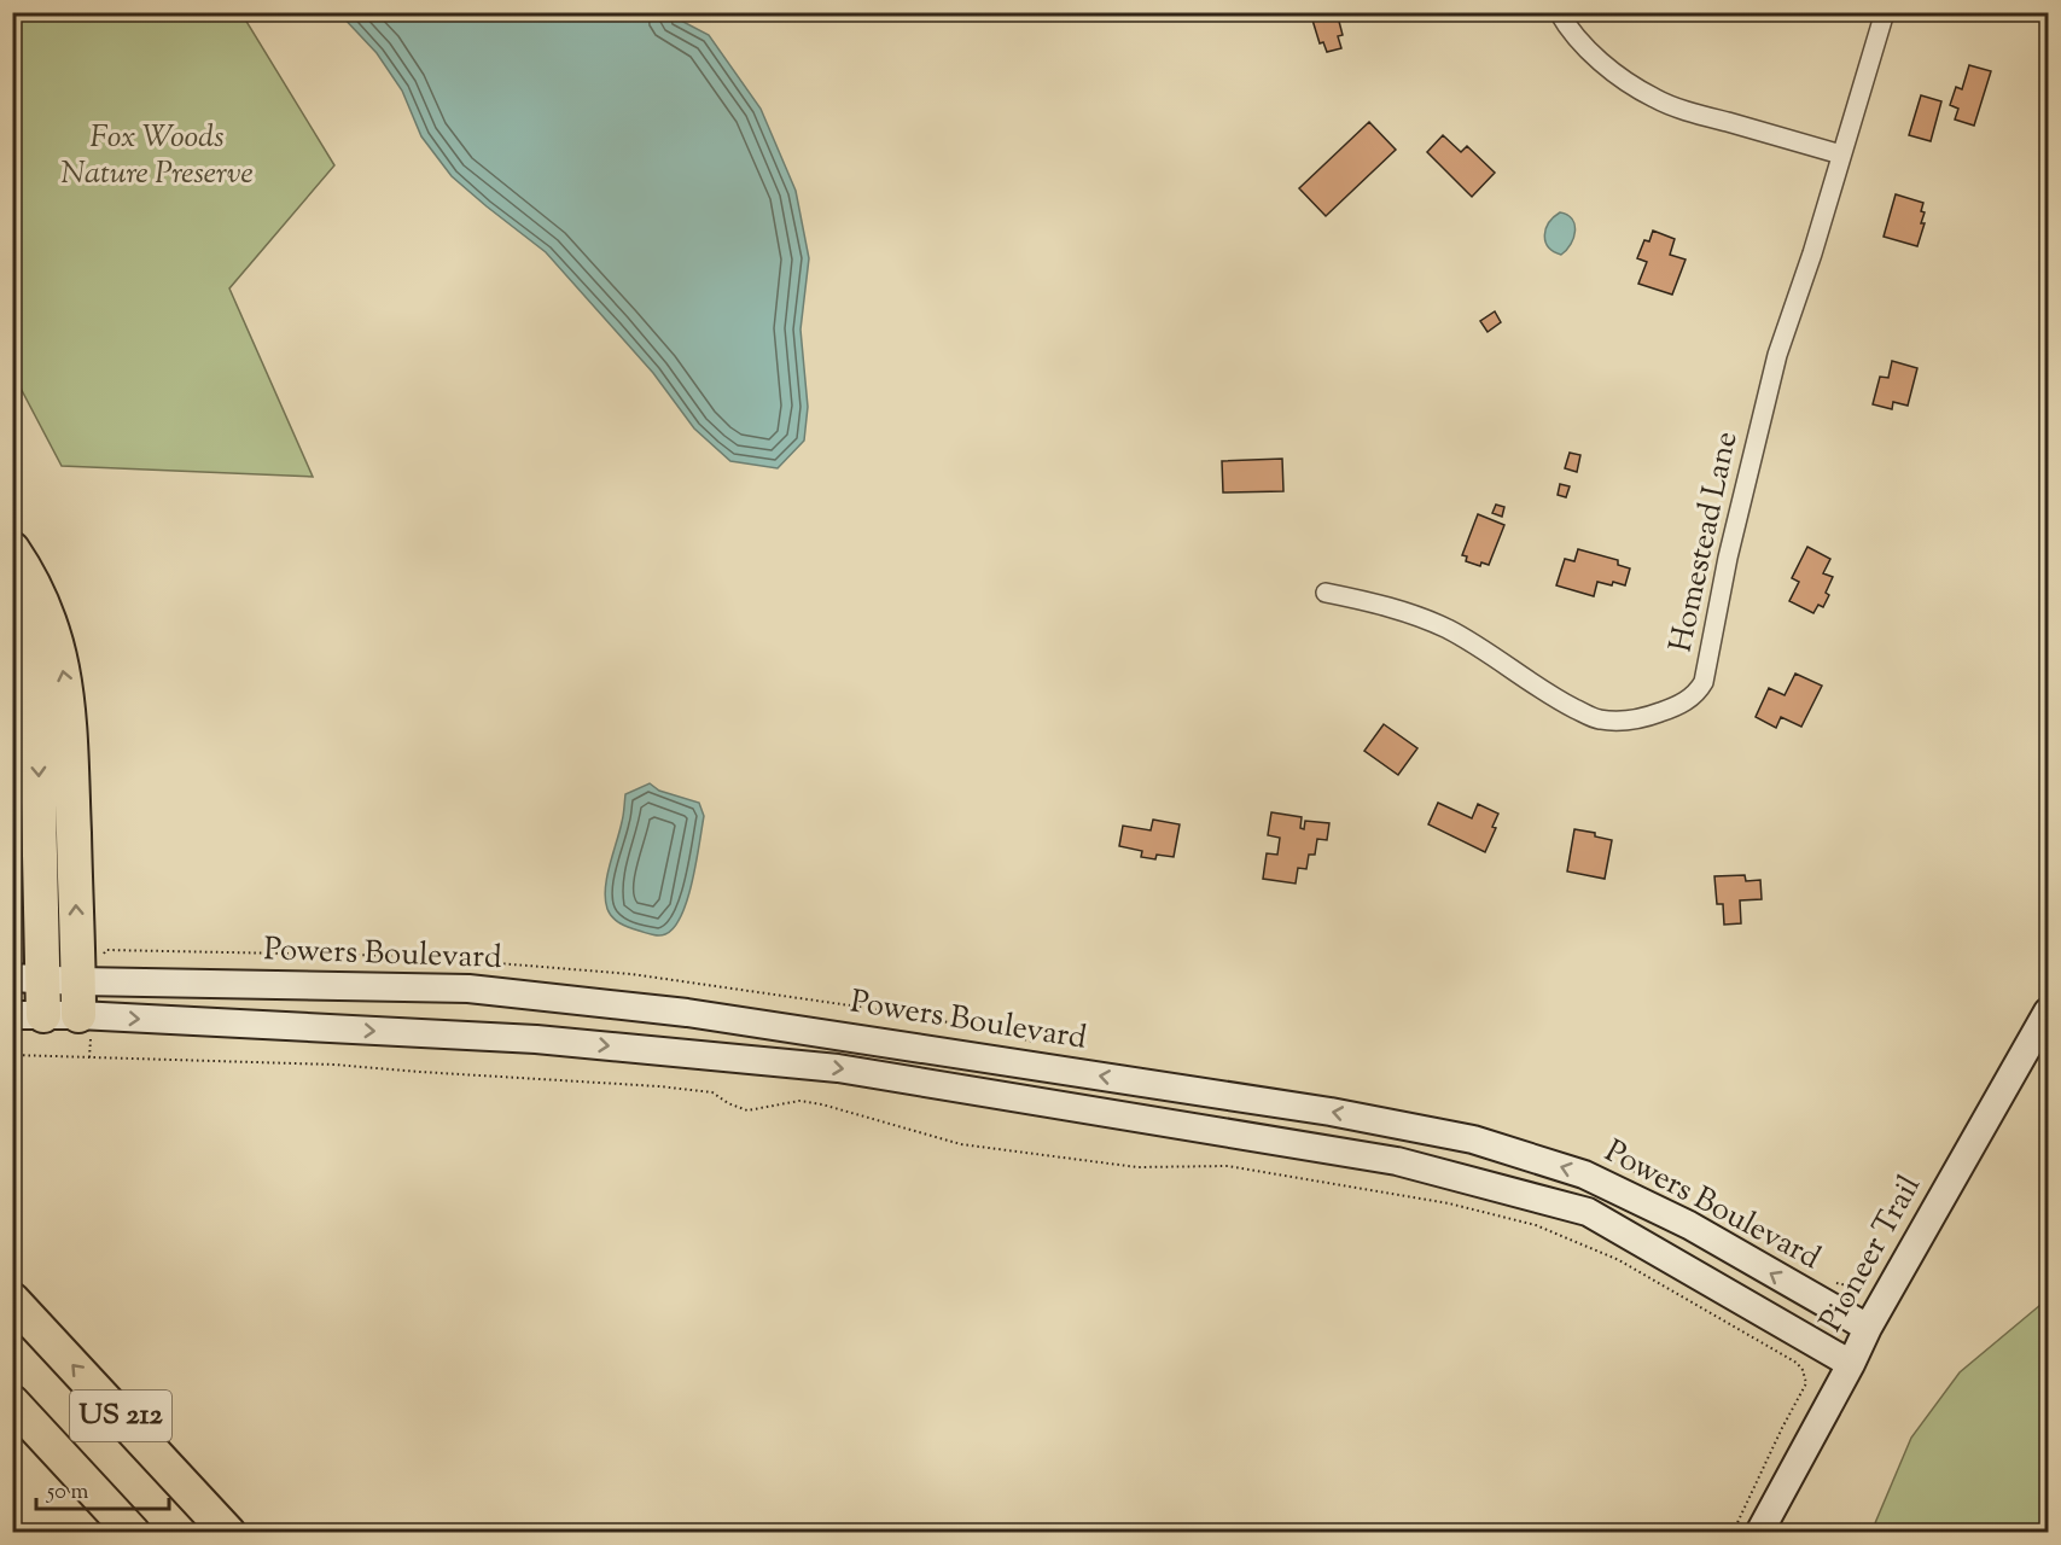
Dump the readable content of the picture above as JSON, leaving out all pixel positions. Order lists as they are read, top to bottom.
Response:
{
  "streets": {
    "highway": ["US 212"],
    "main road": ["Powers Boulevard", "Pioneer Trail"],
    "street": ["Homestead Lane"]
  },
  "crossings": [
    ["Powers Boulevard", "Pioneer Trail"]
  ],
  "parks": ["Fox Woods Nature Preserve"],
  "scale_bar": "50 m"
}
